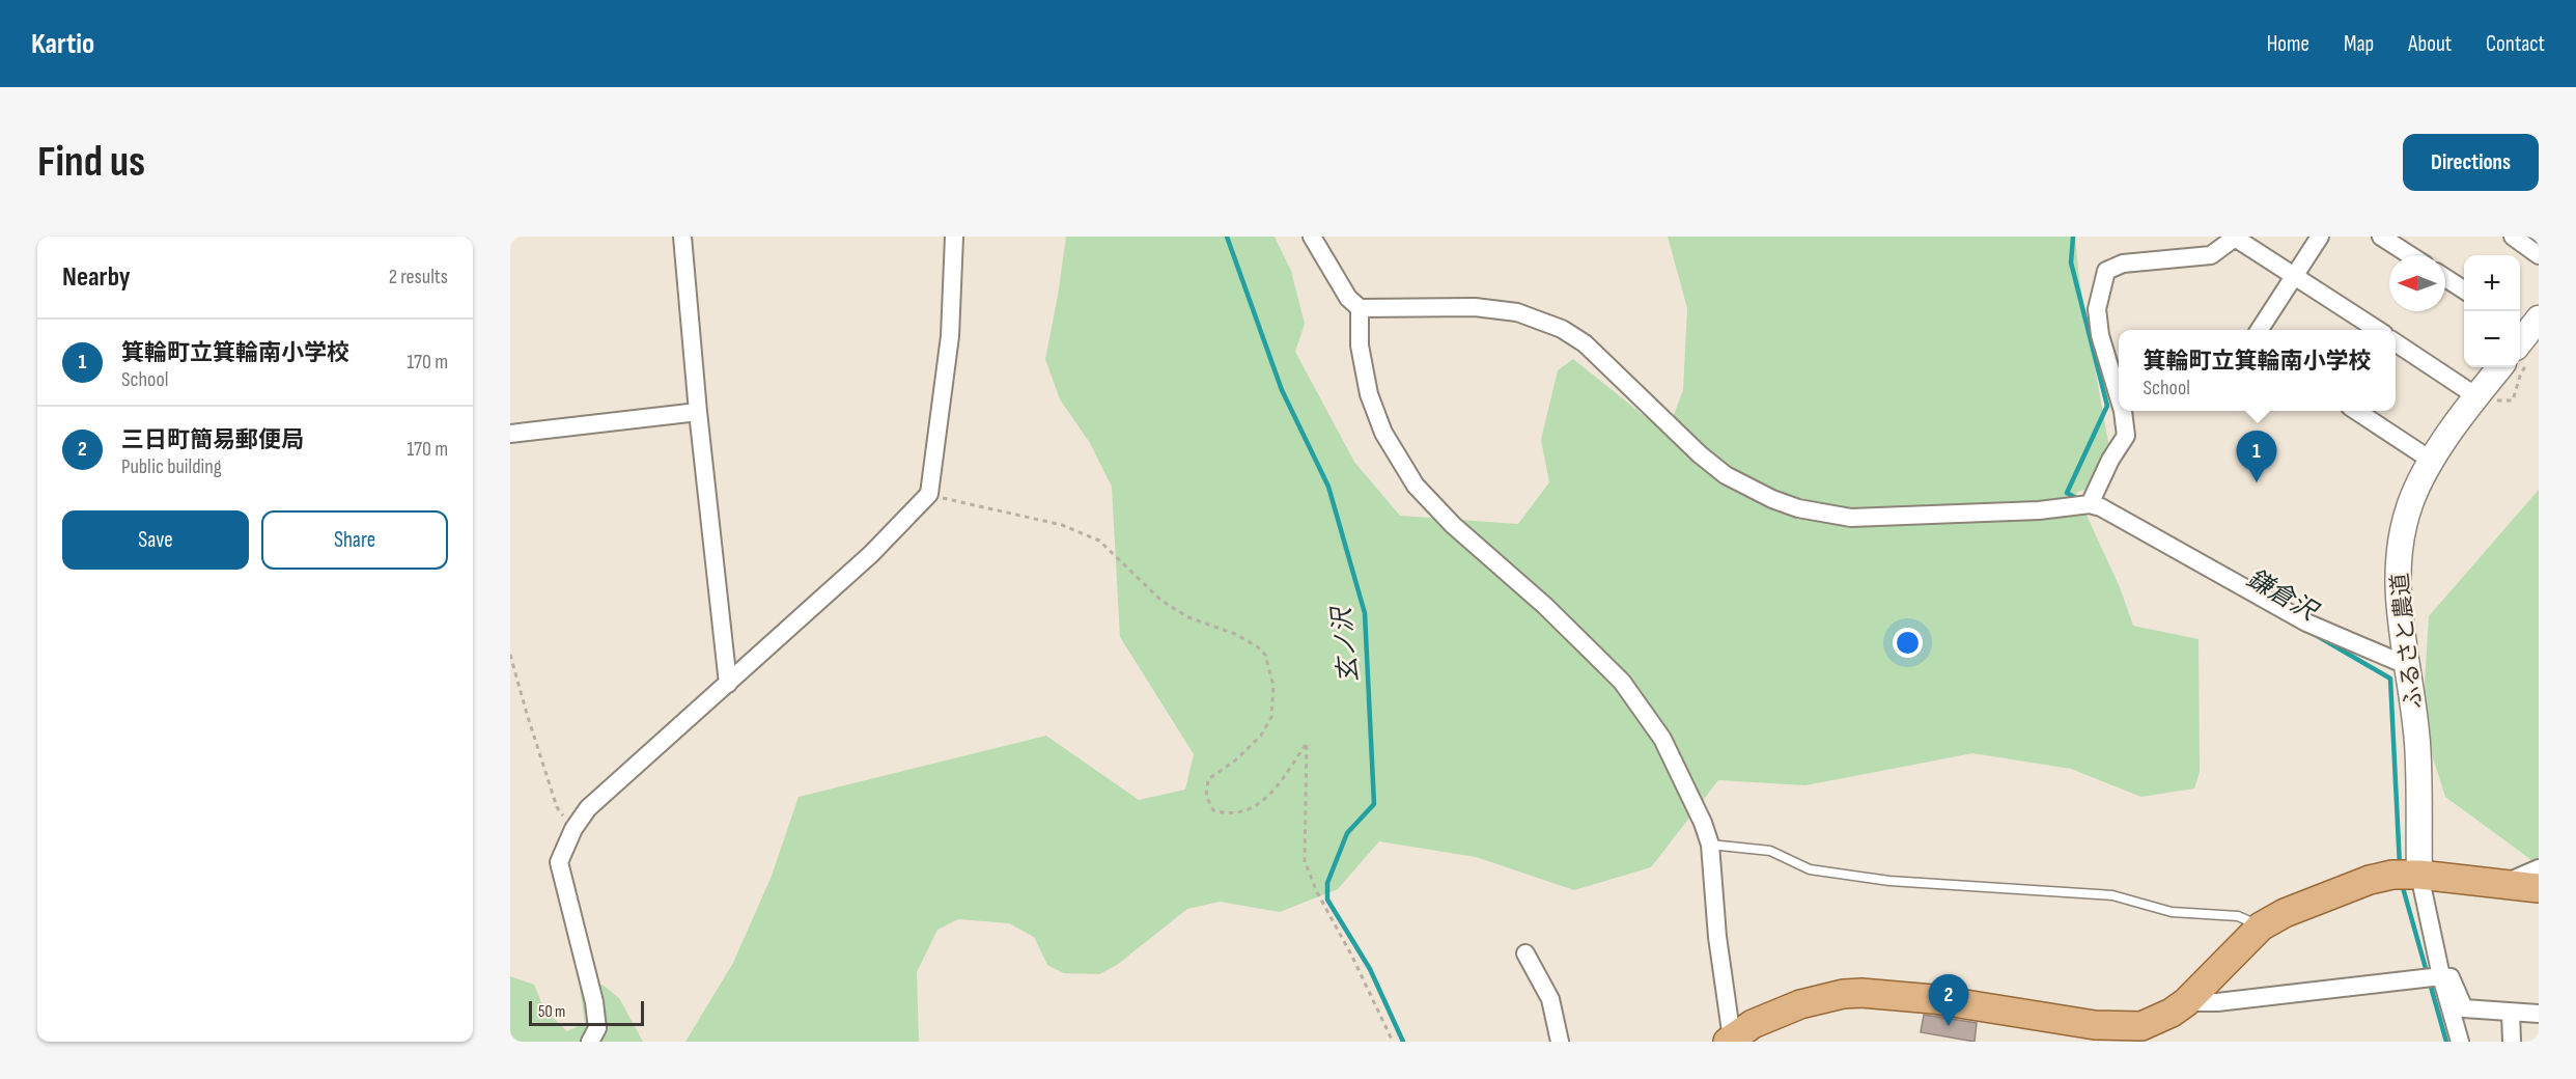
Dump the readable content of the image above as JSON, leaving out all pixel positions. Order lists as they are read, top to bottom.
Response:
{
  "streets": {
    "street": ["ふるさと農道"]
  },
  "water": ["鎌倉沢", "玄ノ沢"],
  "scale_bar": "50 m",
  "north": "left",
  "page": {
    "header": "Kartio",
    "nav": [
      "Home",
      "Map",
      "About",
      "Contact"
    ],
    "buttons": [
      "Directions",
      ["Save", "Share"]
    ],
    "title": "Find us",
    "heading": ["Nearby", "2 results"],
    "map_buttons": ["+", "−"],
    "list": [
      {
        "mark": "1",
        "name": "箕輪町立箕輪南小学校",
        "note": "School",
        "value": "170 m"
      },
      {
        "mark": "2",
        "name": "三日町簡易郵便局",
        "note": "Public building",
        "value": "170 m"
      }
    ],
    "popup": ["箕輪町立箕輪南小学校", "School"],
    "pins": ["1", "2"],
    "scale": "50 m"
  }
}
